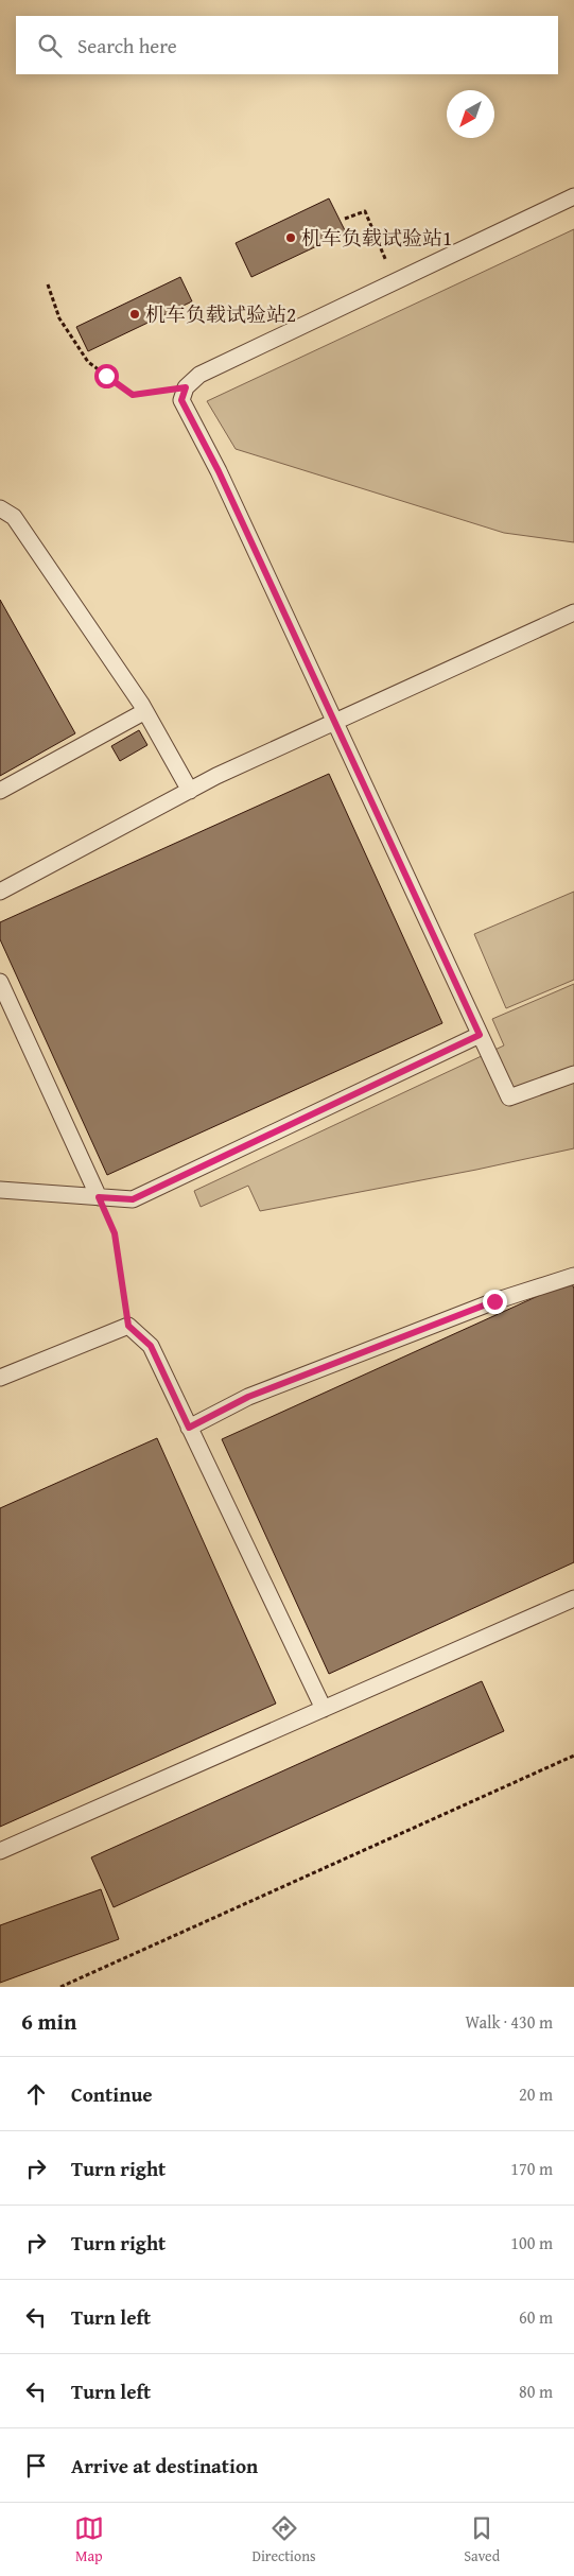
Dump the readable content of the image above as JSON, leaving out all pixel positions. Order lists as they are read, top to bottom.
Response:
{
  "places": ["机车负载试验站1", "机车负载试验站2"],
  "north": "bottom left",
  "page": {
    "search": "Search here",
    "heading": ["6 min", "Walk · 430 m"],
    "list": [
      ["Continue", "20 m"],
      ["Turn right", "170 m"],
      ["Turn right", "100 m"],
      ["Turn left", "60 m"],
      ["Turn left", "80 m"],
      "Arrive at destination"
    ],
    "nav": ["Map", "Directions", "Saved"]
  }
}
